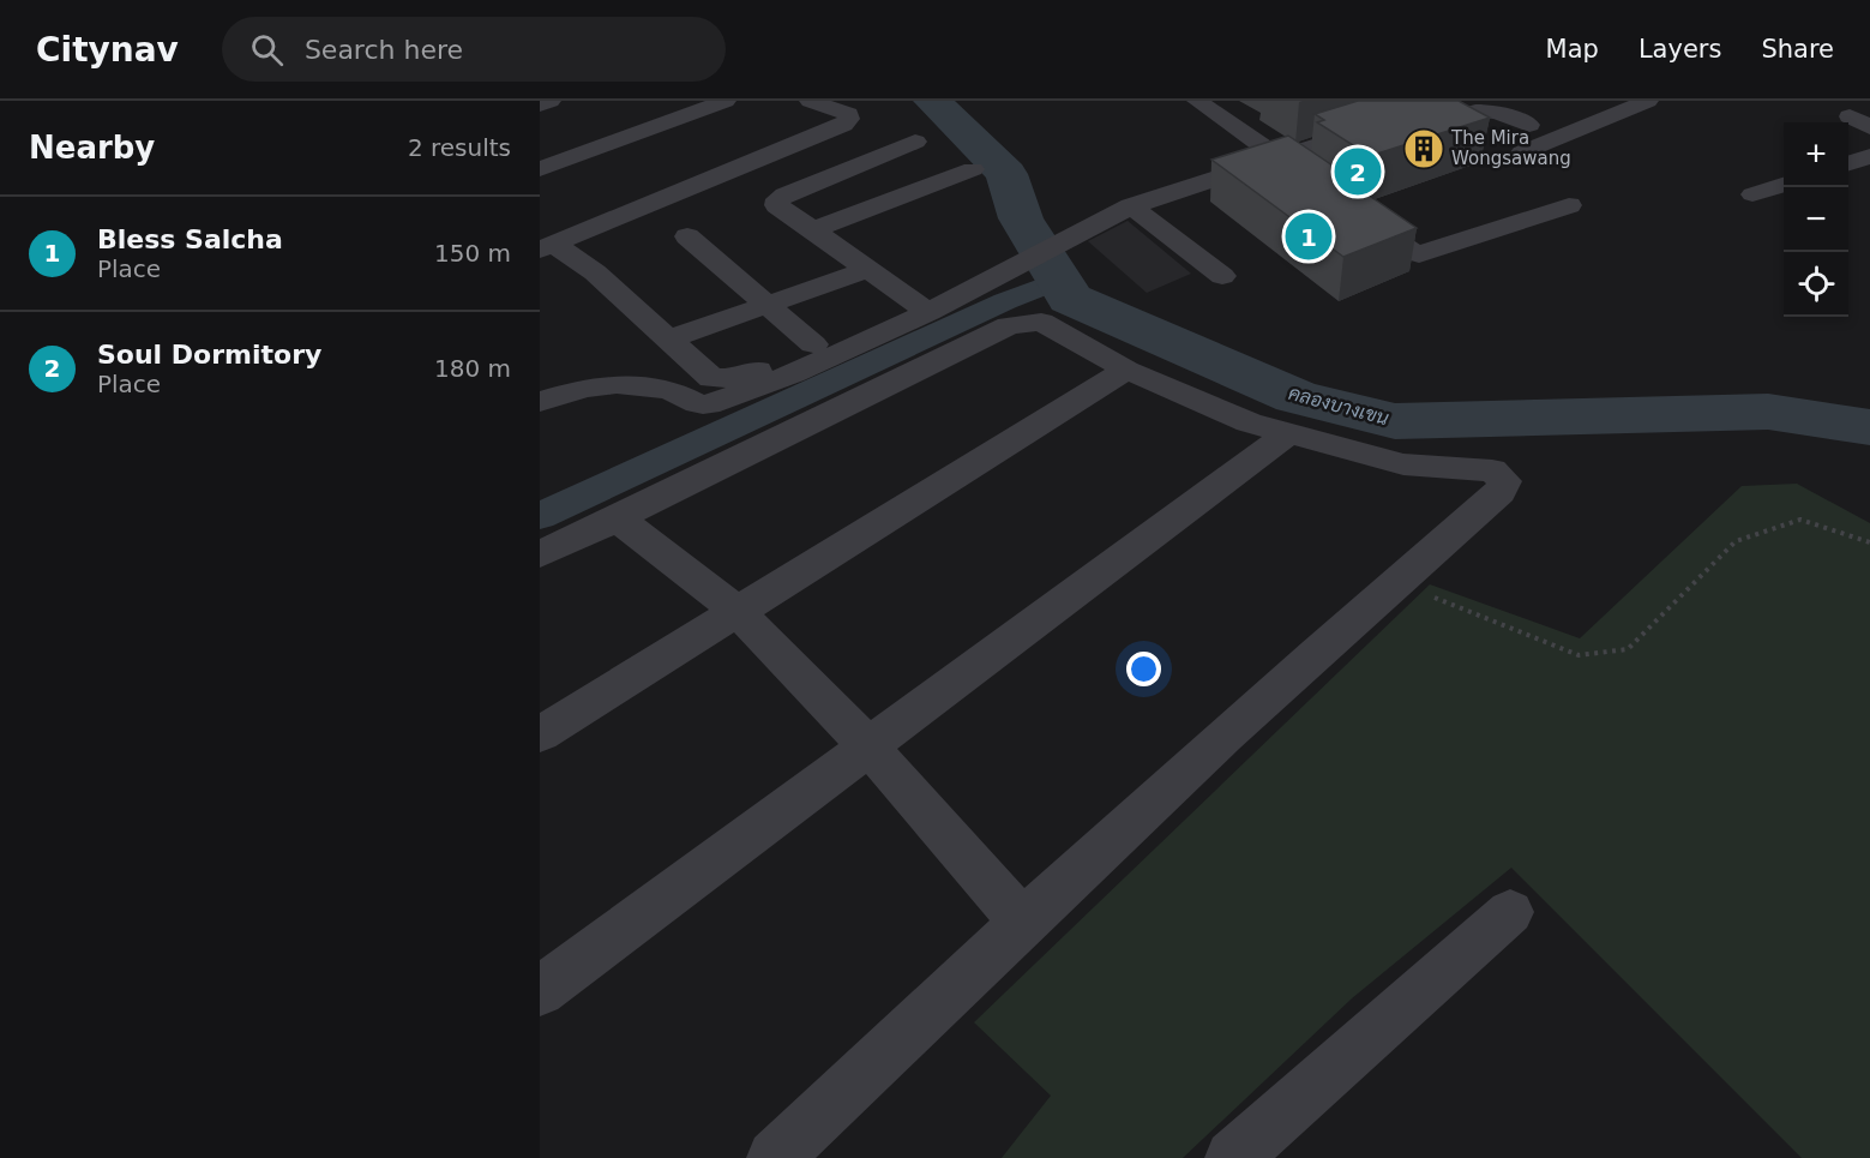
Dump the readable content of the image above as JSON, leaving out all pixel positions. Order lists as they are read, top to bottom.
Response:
{
  "water": ["คลองบางเขน"],
  "places": {
    "building": ["The Mira Wongsawang"]
  },
  "page": {
    "header": "Citynav",
    "search": "Search here",
    "nav": ["Map", "Layers", "Share"],
    "heading": ["Nearby", "2 results"],
    "map_buttons": ["+", "−"],
    "pins": ["2", "1"],
    "list": [
      {
        "mark": "1",
        "name": "Bless Salcha",
        "note": "Place",
        "value": "150 m"
      },
      {
        "mark": "2",
        "name": "Soul Dormitory",
        "note": "Place",
        "value": "180 m"
      }
    ]
  }
}
